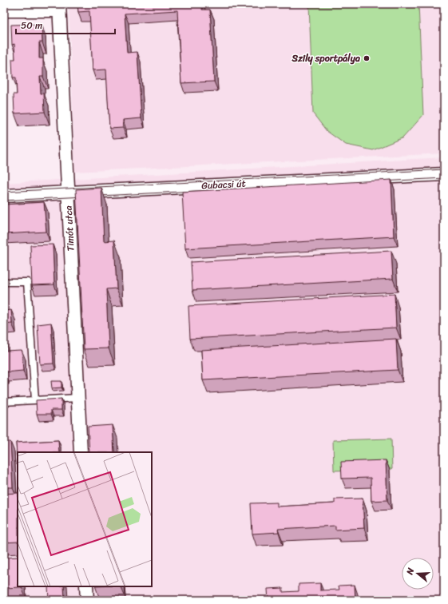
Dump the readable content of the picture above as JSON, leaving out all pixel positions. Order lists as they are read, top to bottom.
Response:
{
  "streets": {
    "street": ["Gubacsi út", "Timót utca"]
  },
  "crossings": [
    ["Gubacsi út", "Timót utca"]
  ],
  "places": ["Szily sportpálya"],
  "scale_bar": "50 m",
  "north": "left"
}
